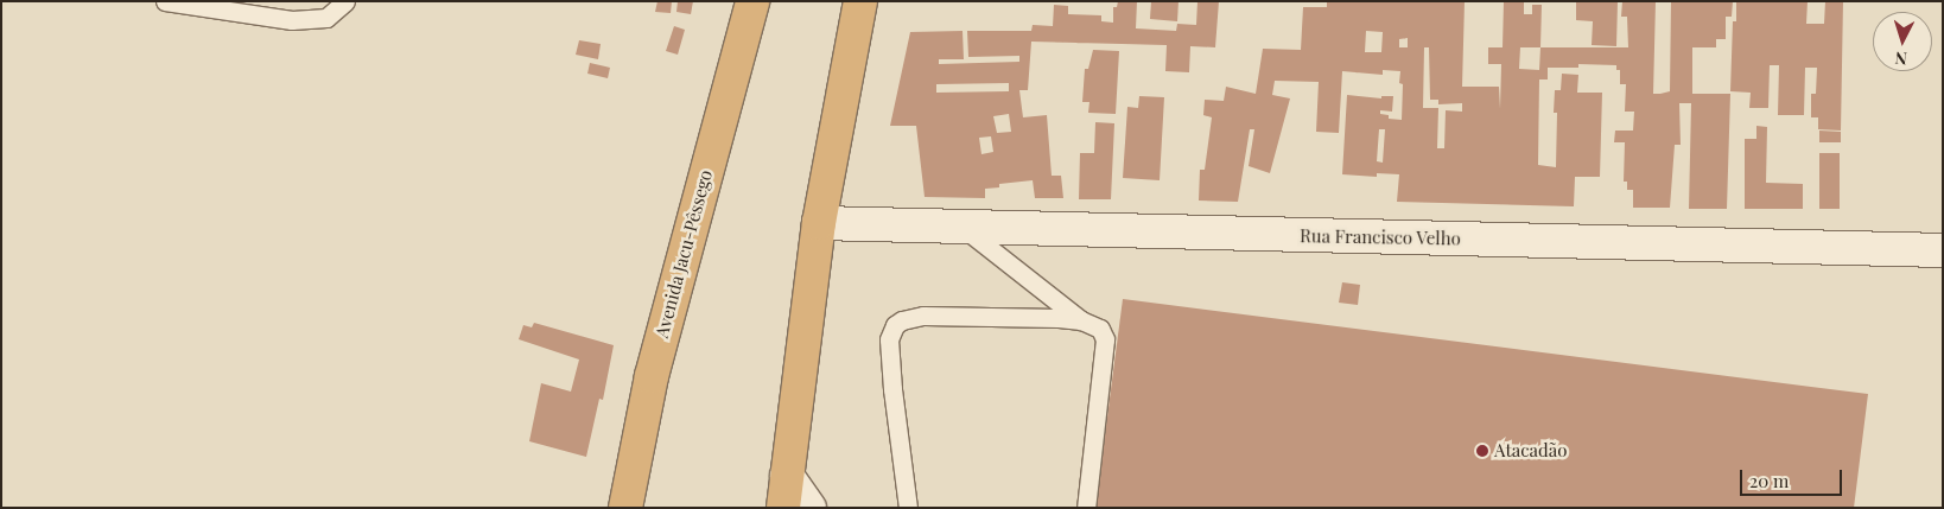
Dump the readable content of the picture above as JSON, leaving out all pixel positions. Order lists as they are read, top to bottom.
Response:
{
  "streets": {
    "highway": ["Avenida Jacu-Pêssego"],
    "street": ["Rua Francisco Velho"]
  },
  "places": ["Atacadão"],
  "scale_bar": "20 m",
  "north": "bottom"
}
